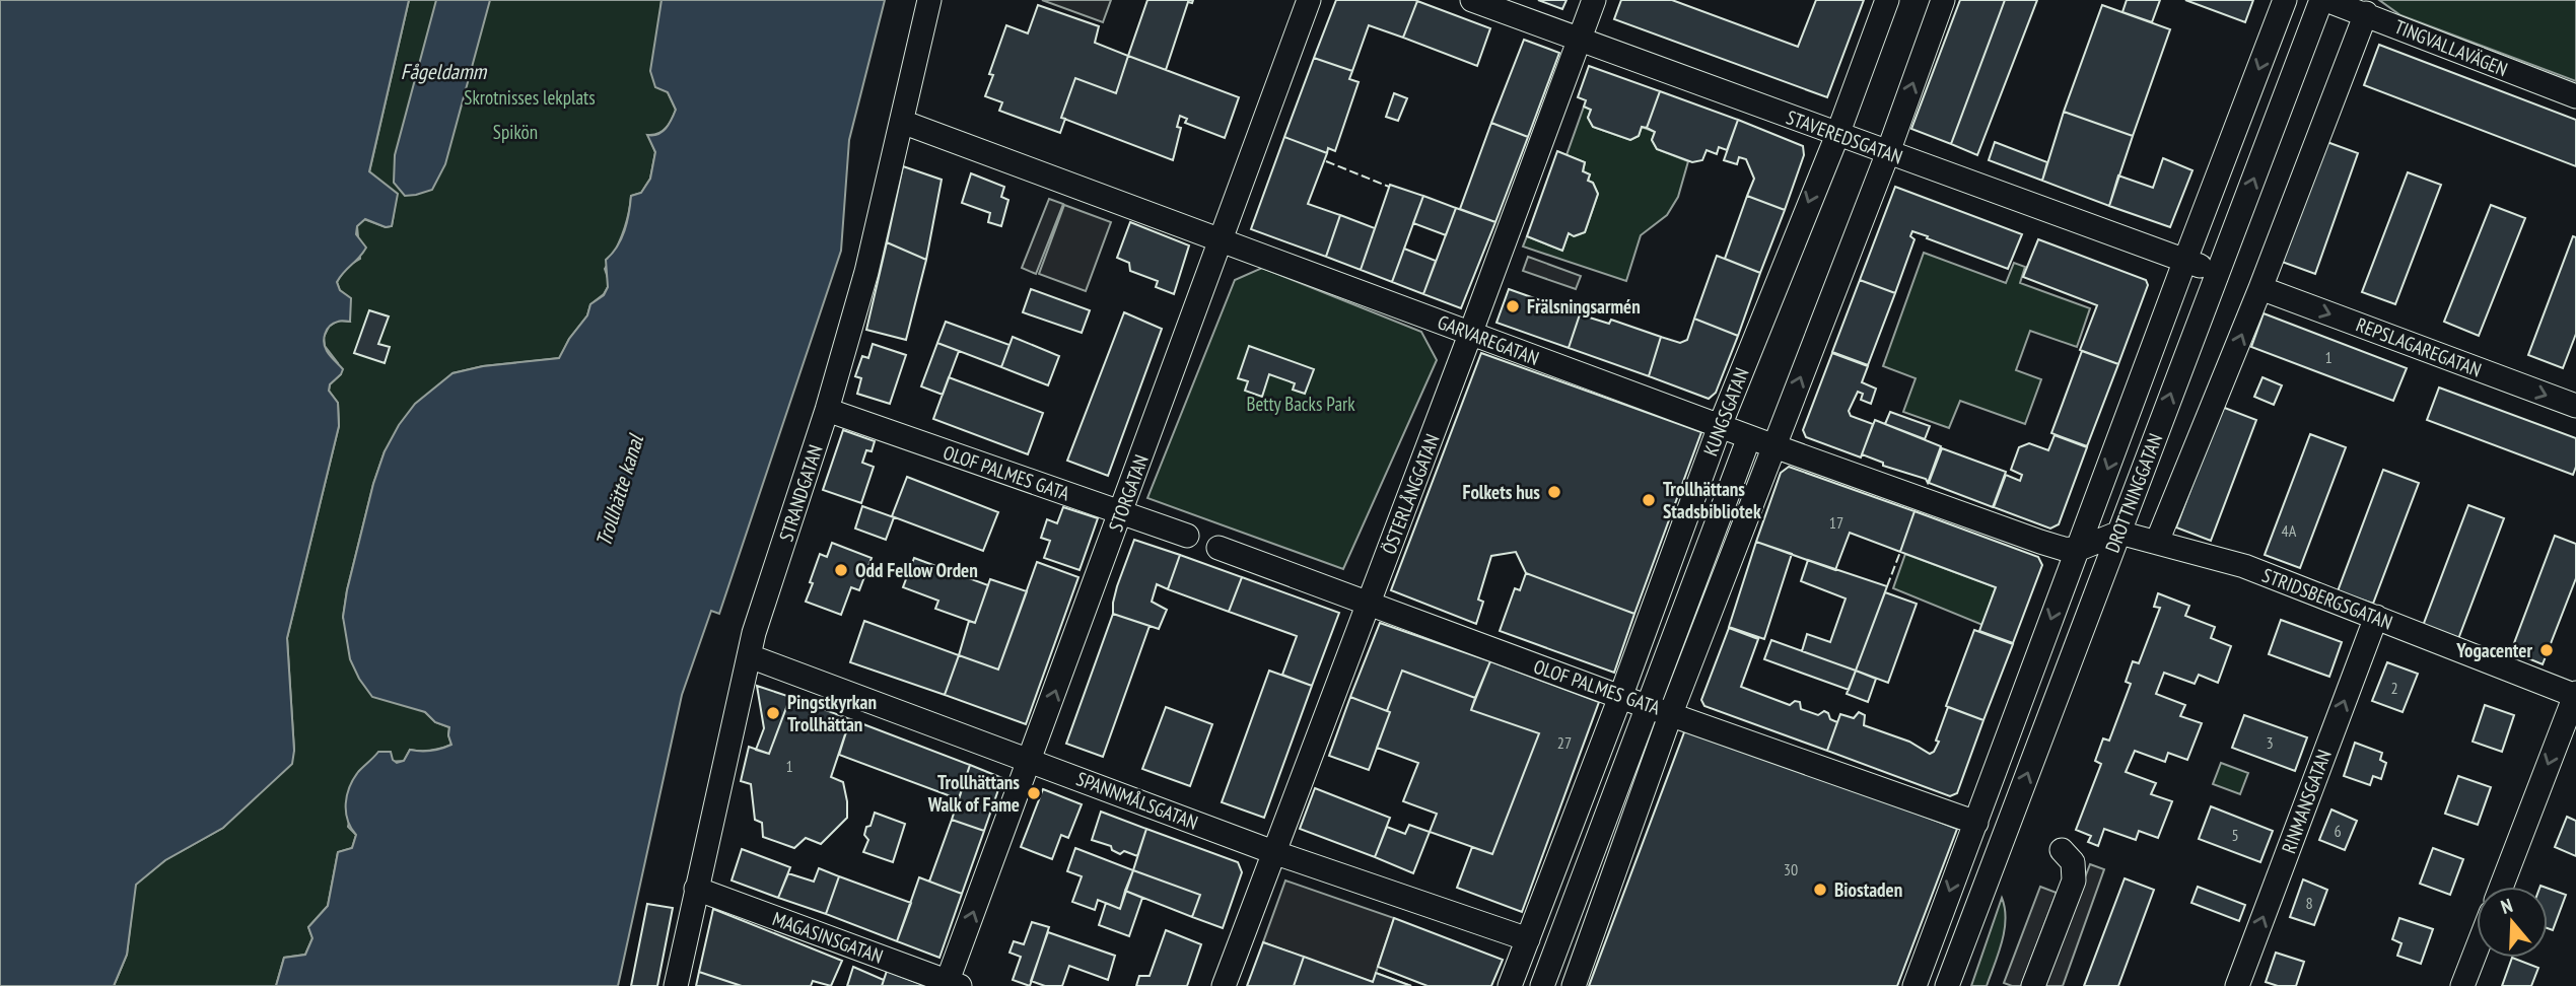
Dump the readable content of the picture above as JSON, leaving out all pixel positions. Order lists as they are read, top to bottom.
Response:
{
  "streets": {
    "street": [
      "TINGVALLAVÄGEN",
      "STAVEREDSGATAN",
      "GARVAREGATAN",
      "REPSLAGAREGATAN",
      "KUNGSGATAN",
      "OLOF PALMES GATA",
      "STRANDGATAN",
      "STORGATAN",
      "DROTTNINGGATAN",
      "ÖSTERLÅNGGATAN",
      "STRIDSBERGSGATAN",
      "SPANNMÅLSGATAN",
      "RINMANSGATAN",
      "MAGASINSGATAN"
    ]
  },
  "crossings": [
    ["TINGVALLAVÄGEN", "DROTTNINGGATAN"],
    ["STAVEREDSGATAN", "KUNGSGATAN"],
    ["STAVEREDSGATAN", "DROTTNINGGATAN"],
    ["STAVEREDSGATAN", "ÖSTERLÅNGGATAN"],
    ["GARVAREGATAN", "KUNGSGATAN"],
    ["GARVAREGATAN", "STRANDGATAN"],
    ["GARVAREGATAN", "STORGATAN"],
    ["GARVAREGATAN", "DROTTNINGGATAN"],
    ["GARVAREGATAN", "ÖSTERLÅNGGATAN"],
    ["REPSLAGAREGATAN", "DROTTNINGGATAN"],
    ["KUNGSGATAN", "OLOF PALMES GATA"],
    ["KUNGSGATAN", "SPANNMÅLSGATAN"],
    ["OLOF PALMES GATA", "STRANDGATAN"],
    ["OLOF PALMES GATA", "STORGATAN"],
    ["OLOF PALMES GATA", "DROTTNINGGATAN"],
    ["OLOF PALMES GATA", "ÖSTERLÅNGGATAN"],
    ["STRANDGATAN", "SPANNMÅLSGATAN"],
    ["STRANDGATAN", "MAGASINSGATAN"],
    ["STORGATAN", "SPANNMÅLSGATAN"],
    ["STORGATAN", "MAGASINSGATAN"],
    ["DROTTNINGGATAN", "STRIDSBERGSGATAN"],
    ["ÖSTERLÅNGGATAN", "SPANNMÅLSGATAN"],
    ["STRIDSBERGSGATAN", "RINMANSGATAN"]
  ],
  "one_way": ["REPSLAGAREGATAN", "STORGATAN", "RINMANSGATAN"],
  "water": ["Fågeldamm", "Trollhätte kanal"],
  "parks": ["Skrotnisses lekplats", "Spikön", "Betty Backs Park"],
  "places": [
    "Frälsningsarmén",
    "Folkets hus",
    "Trollhättans Stadsbibliotek",
    "Odd Fellow Orden",
    "Yogacenter",
    "Pingstkyrkan Trollhättan",
    "Trollhättans Walk of Fame",
    "Biostaden"
  ],
  "house_numbers": [
    "1",
    "17",
    "4A",
    "2",
    "27",
    "3",
    "1",
    "6",
    "5",
    "30",
    "8"
  ],
  "north": "top"
}
